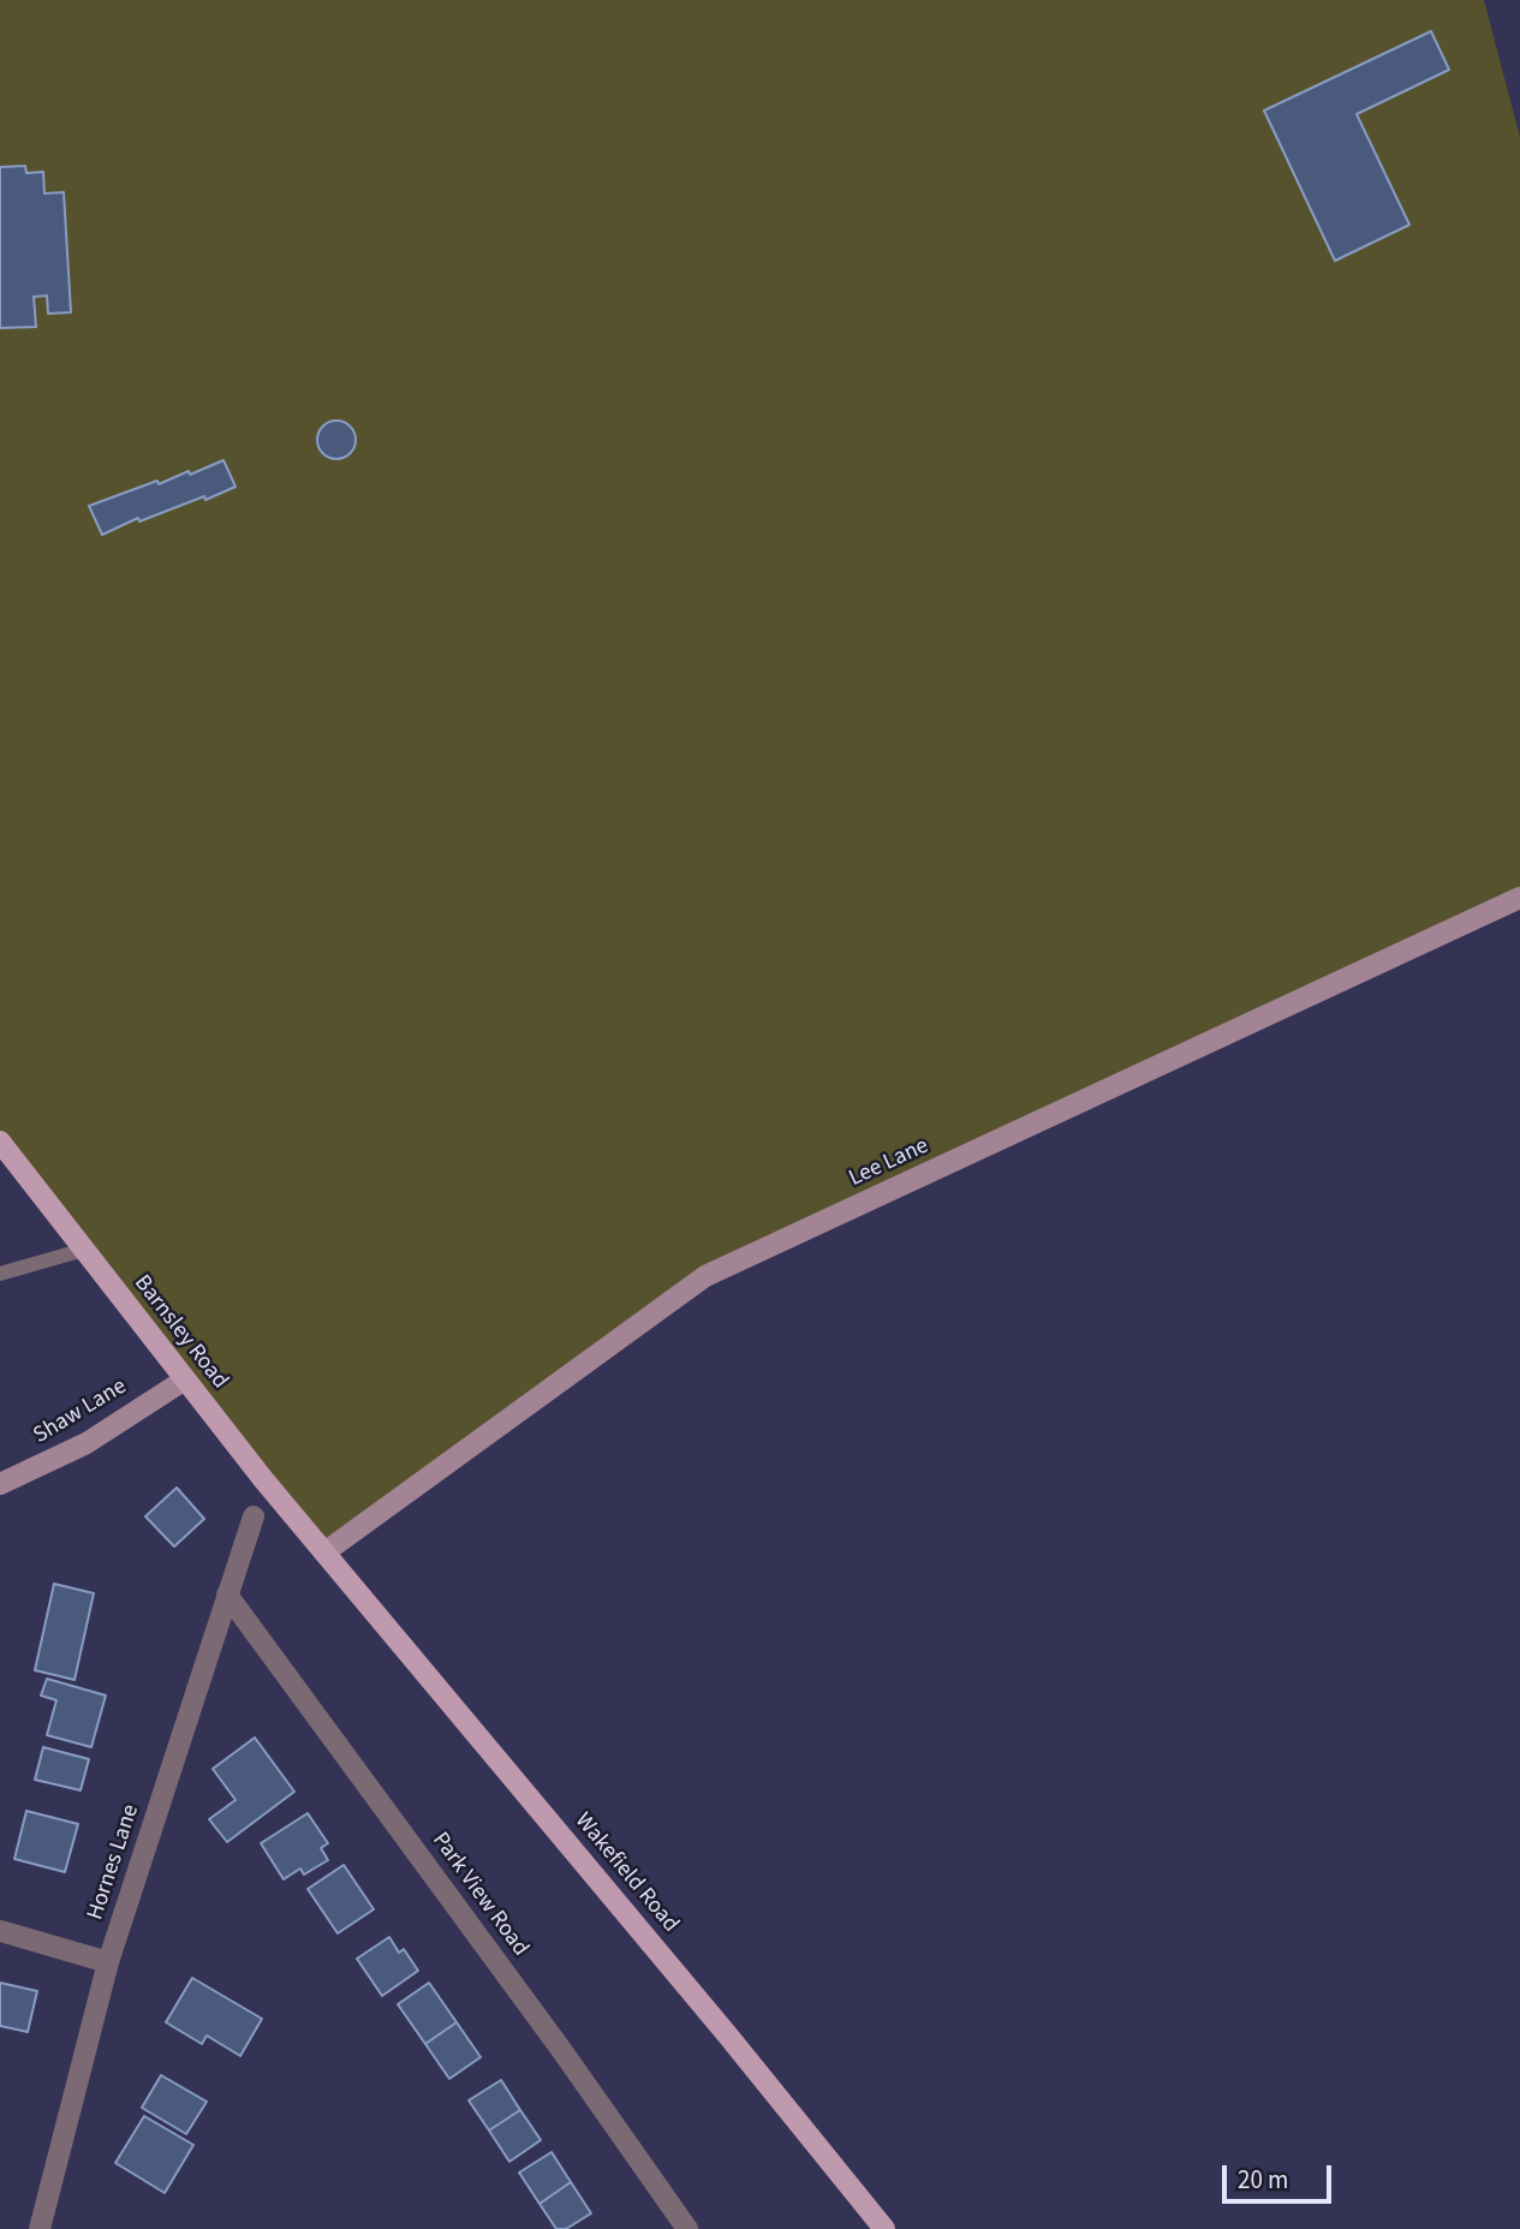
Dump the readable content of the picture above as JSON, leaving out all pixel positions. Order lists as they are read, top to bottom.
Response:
{
  "streets": {
    "main road": [
      "Lee Lane",
      "Barnsley Road",
      "Shaw Lane",
      "Wakefield Road"
    ],
    "street": ["Hornes Lane", "Park View Road"]
  },
  "crossings": [
    ["Lee Lane", "Barnsley Road"],
    ["Lee Lane", "Wakefield Road"],
    ["Barnsley Road", "Shaw Lane"],
    ["Barnsley Road", "Wakefield Road"],
    ["Hornes Lane", "Park View Road"]
  ],
  "scale_bar": "20 m"
}
